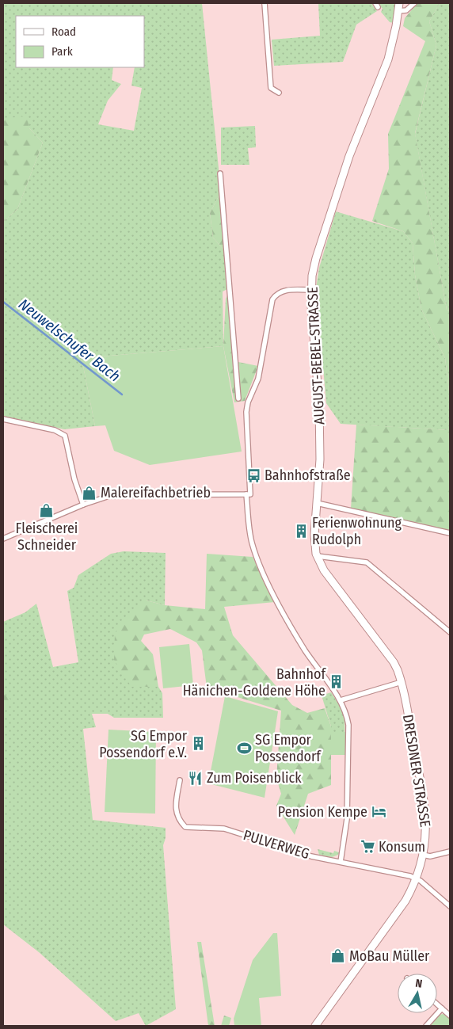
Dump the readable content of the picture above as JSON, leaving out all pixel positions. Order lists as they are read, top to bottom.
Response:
{
  "streets": {
    "main road": ["AUGUST-BEBEL-STRASSE", "DRESDNER STRASSE"],
    "street": ["PULVERWEG"]
  },
  "crossings": [
    ["AUGUST-BEBEL-STRASSE", "DRESDNER STRASSE"],
    ["DRESDNER STRASSE", "PULVERWEG"]
  ],
  "water": ["Neuwelschufer Bach"],
  "places": {
    "bus stop": ["Bahnhofstraße"],
    "shop": ["Malereifachbetrieb", "Fleischerei Schneider", "MoBau Müller"],
    "building": ["Ferienwohnung Rudolph", "Bahnhof Hänichen-Goldene Höhe", "SG Empor Possendorf e.V."],
    "sports": ["SG Empor Possendorf"],
    "restaurant": ["Zum Poisenblick"],
    "hotel": ["Pension Kempe"],
    "supermarket": ["Konsum"]
  },
  "legend": ["Road", "Park"],
  "north": "top"
}
